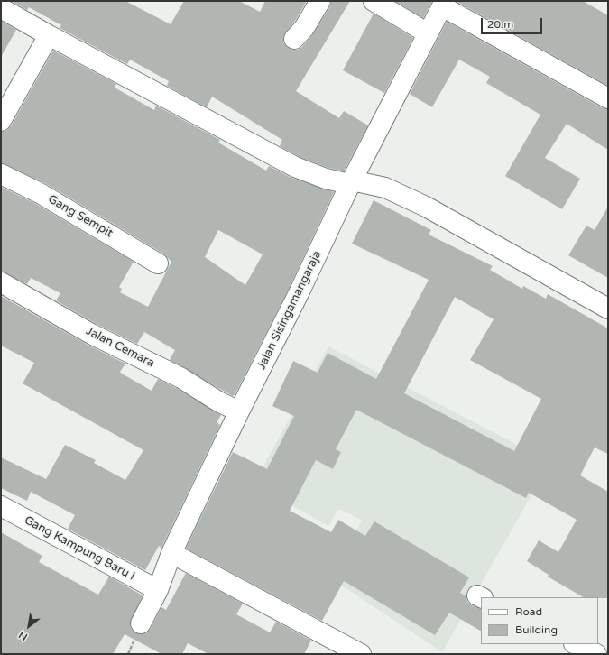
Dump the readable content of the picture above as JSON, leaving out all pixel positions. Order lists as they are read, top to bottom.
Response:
{
  "streets": {
    "street": [
      "Gang Sempit",
      "Jalan Sisingamangaraja",
      "Jalan Cemara",
      "Gang Kampung Baru I"
    ]
  },
  "crossings": [
    ["Jalan Sisingamangaraja", "Jalan Cemara"],
    ["Jalan Sisingamangaraja", "Gang Kampung Baru I"]
  ],
  "legend": ["Road", "Building"],
  "scale_bar": "20 m",
  "north": "bottom left"
}
